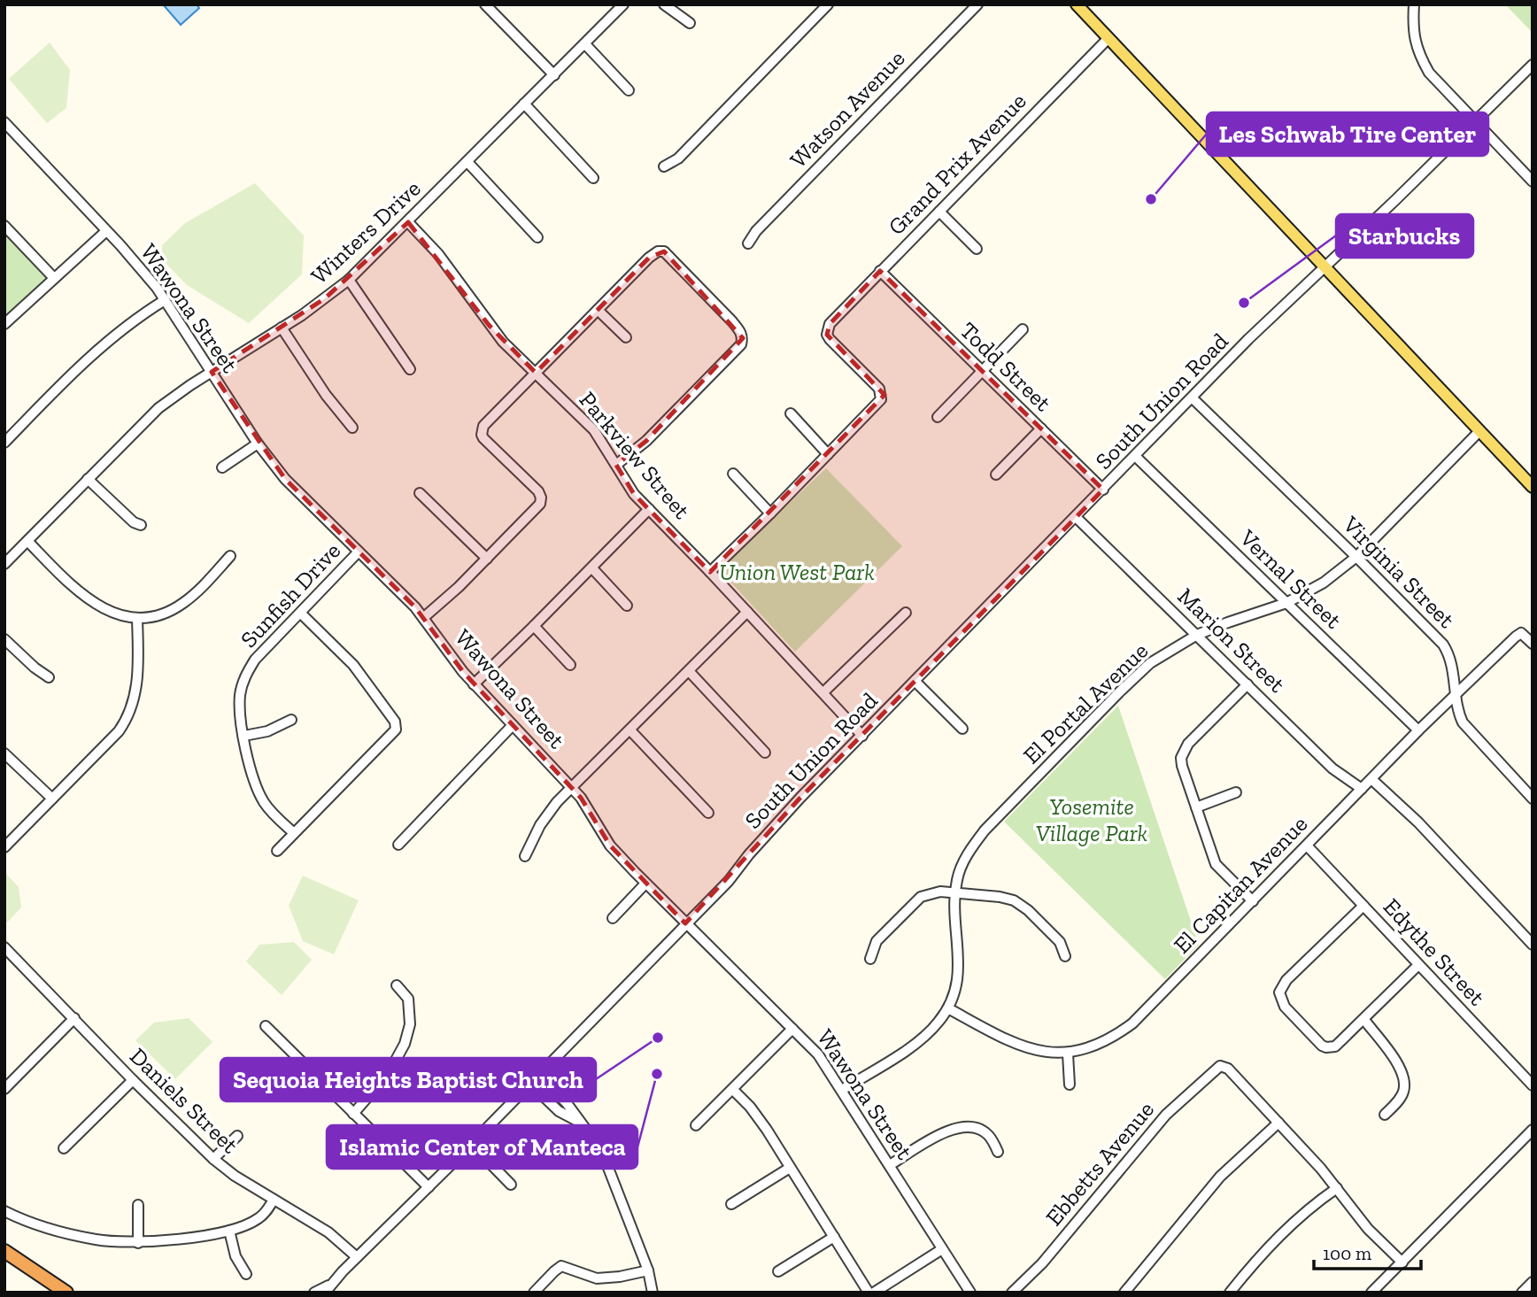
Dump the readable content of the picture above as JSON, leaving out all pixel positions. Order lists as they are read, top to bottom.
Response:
{
  "streets": {
    "street": [
      "Watson Avenue",
      "Grand Prix Avenue",
      "Winters Drive",
      "Wawona Street",
      "Todd Street",
      "South Union Road",
      "Parkview Street",
      "Virginia Street",
      "Vernal Street",
      "Sunfish Drive",
      "Marion Street",
      "El Portal Avenue",
      "El Capitan Avenue",
      "Edythe Street",
      "Daniels Street",
      "Ebbetts Avenue"
    ]
  },
  "crossings": [
    ["Grand Prix Avenue", "Todd Street"],
    ["Winters Drive", "Wawona Street"],
    ["Winters Drive", "Parkview Street"],
    ["Wawona Street", "South Union Road"],
    ["Wawona Street", "Sunfish Drive"],
    ["Wawona Street", "El Portal Avenue"],
    ["Todd Street", "South Union Road"],
    ["South Union Road", "Parkview Street"],
    ["South Union Road", "Virginia Street"],
    ["South Union Road", "Vernal Street"],
    ["South Union Road", "Marion Street"],
    ["South Union Road", "Daniels Street"],
    ["Virginia Street", "El Portal Avenue"],
    ["Virginia Street", "El Capitan Avenue"],
    ["Vernal Street", "El Portal Avenue"],
    ["Vernal Street", "El Capitan Avenue"],
    ["Marion Street", "El Portal Avenue"],
    ["Marion Street", "El Capitan Avenue"],
    ["El Portal Avenue", "El Capitan Avenue"],
    ["El Capitan Avenue", "Edythe Street"]
  ],
  "parks": ["Union West Park", "Yosemite Village Park"],
  "places": [
    "Les Schwab Tire Center",
    "Starbucks",
    "Sequoia Heights Baptist Church",
    "Islamic Center of Manteca"
  ],
  "scale_bar": "100 m"
}
